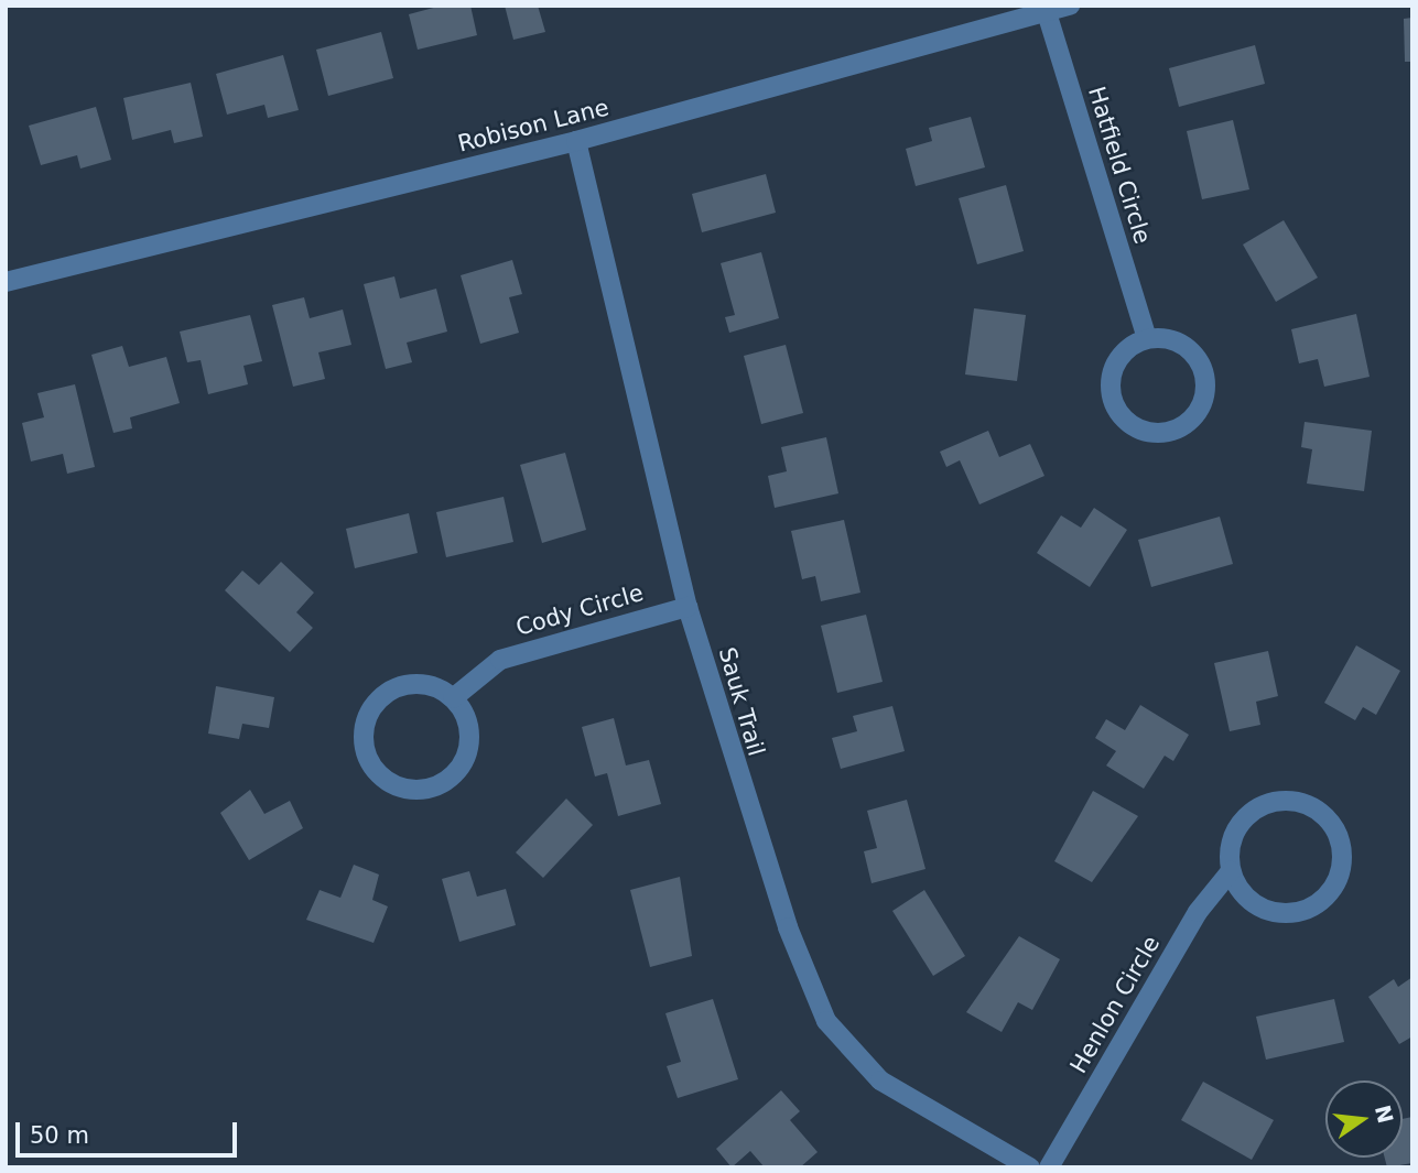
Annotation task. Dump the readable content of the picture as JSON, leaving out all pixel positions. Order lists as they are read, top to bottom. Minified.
{"streets":{"street":["Robison Lane","Hatfield Circle","Cody Circle","Sauk Trail","Henlon Circle"]},"crossings":[["Robison Lane","Hatfield Circle"],["Robison Lane","Sauk Trail"],["Cody Circle","Sauk Trail"]],"scale_bar":"50 m","north":"right"}
